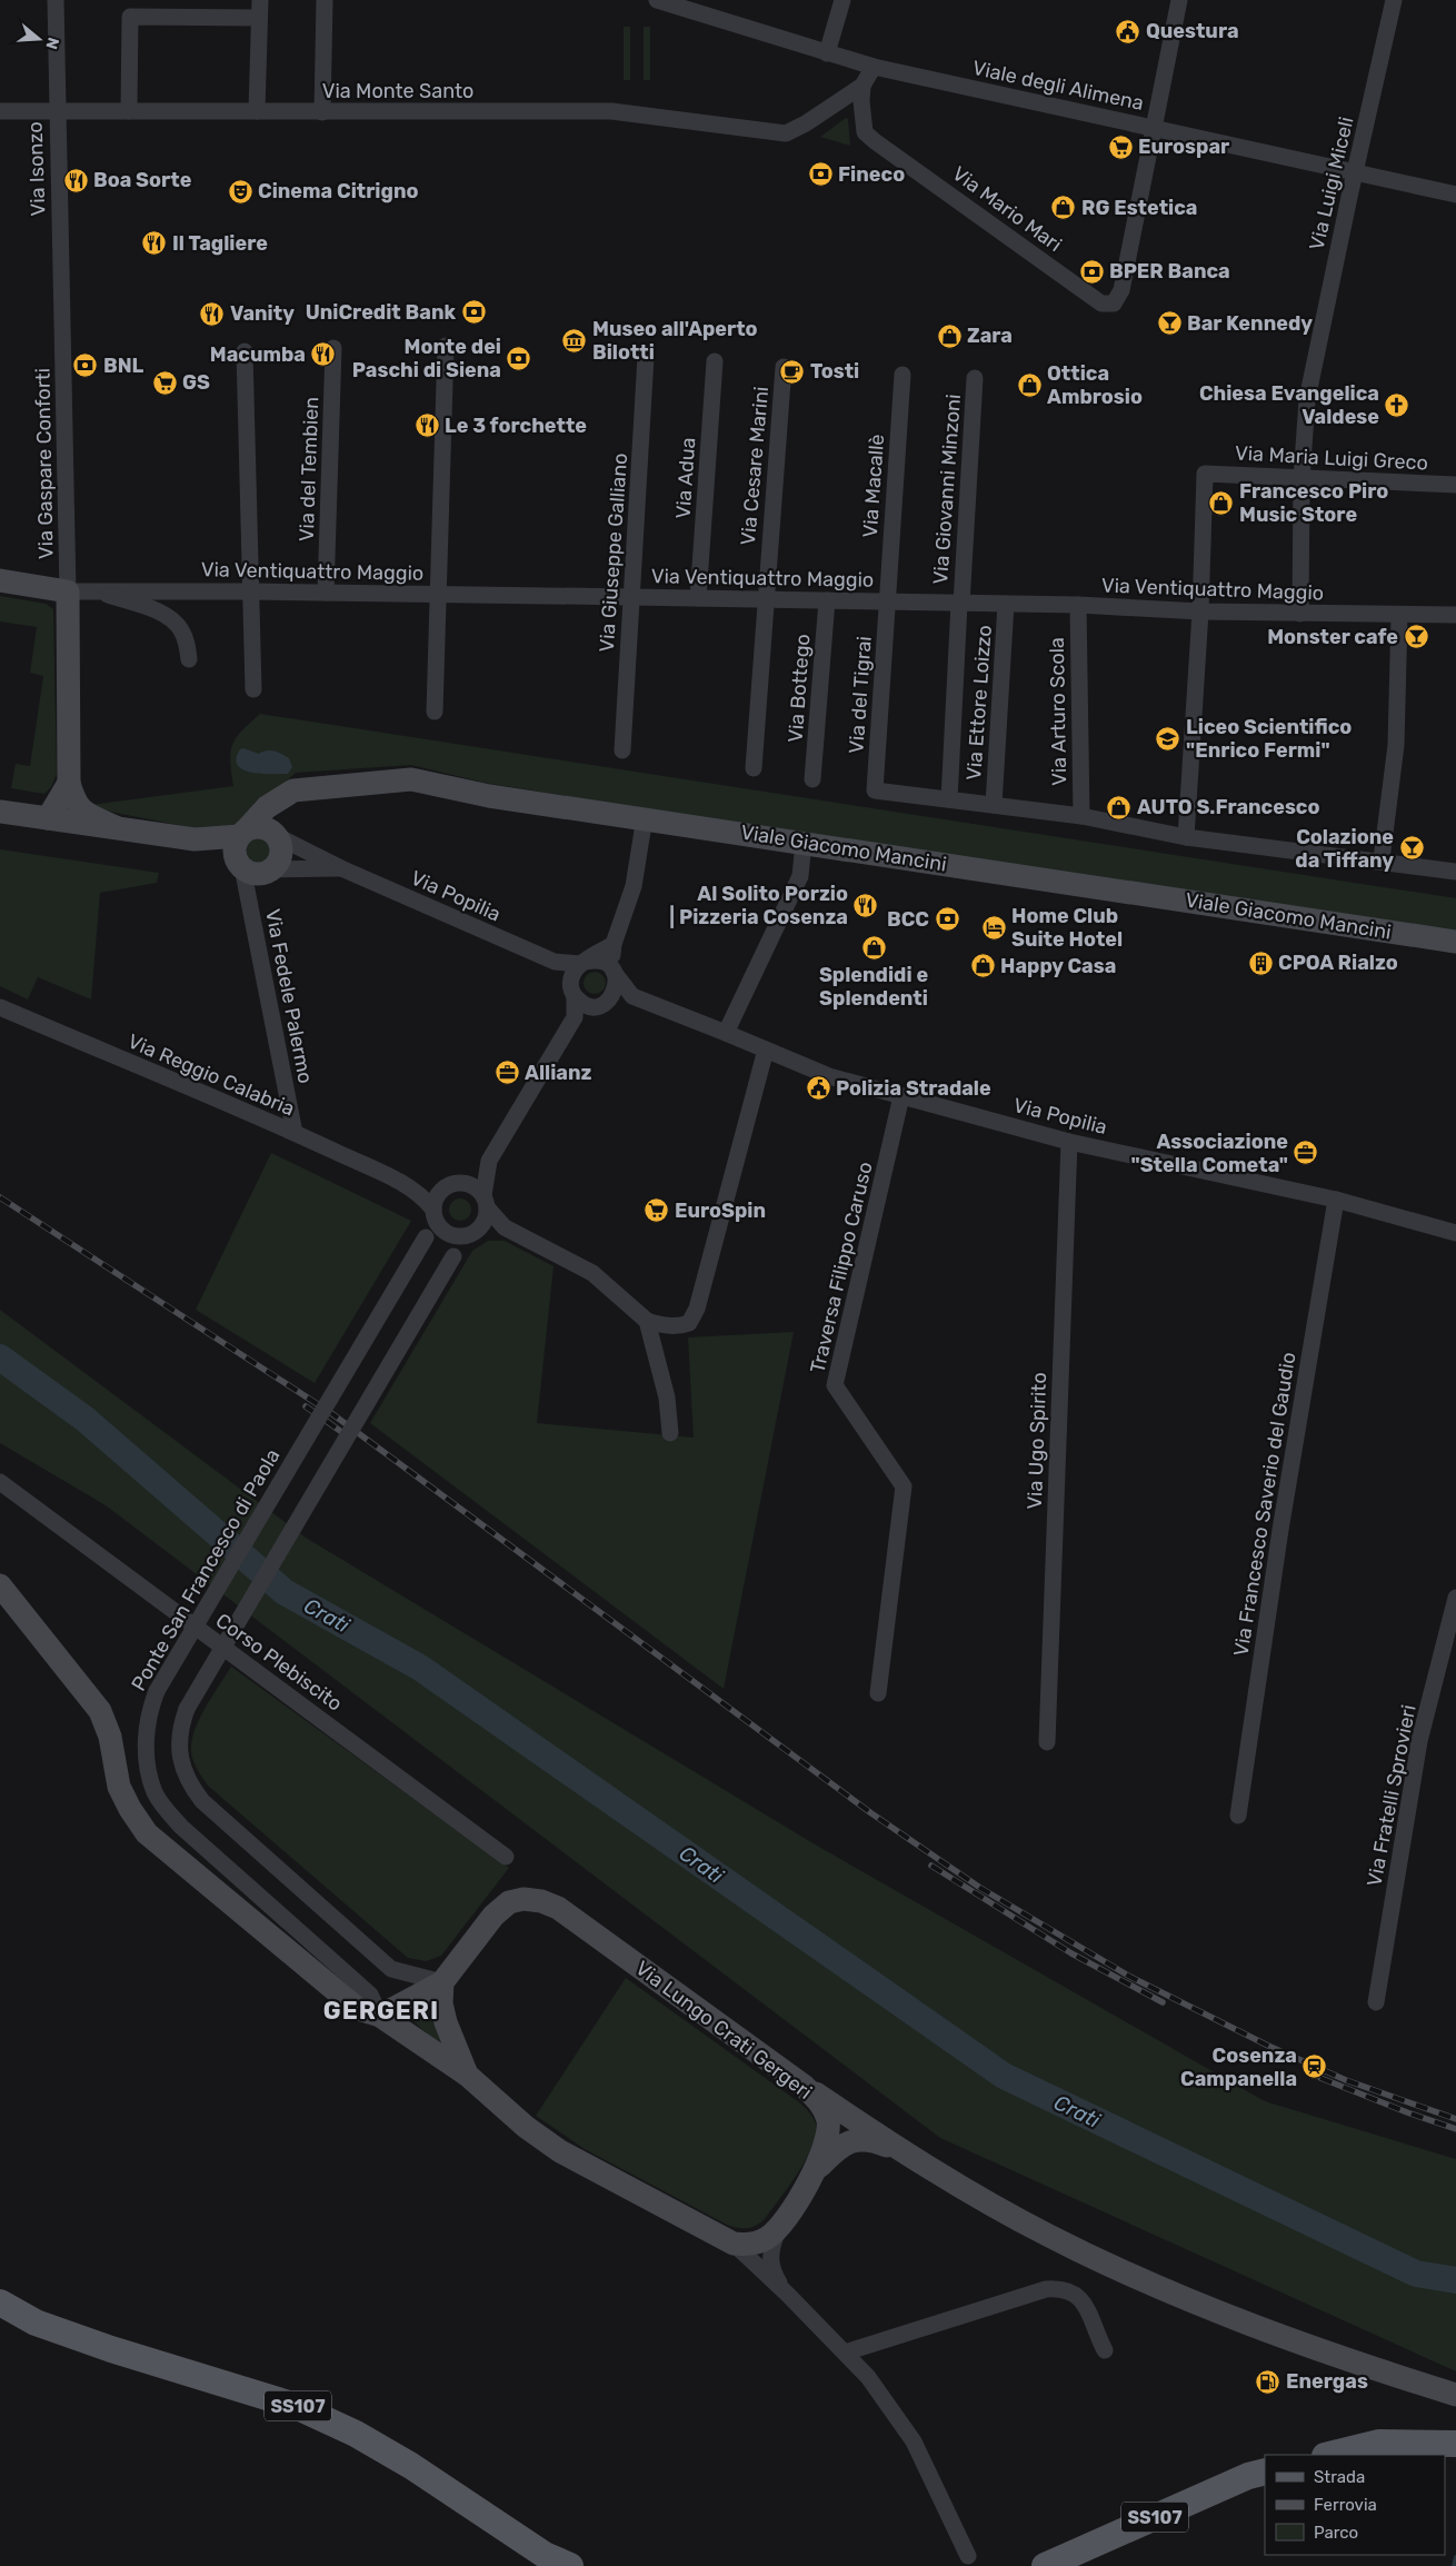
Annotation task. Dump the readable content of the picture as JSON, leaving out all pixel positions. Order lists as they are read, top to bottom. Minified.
{"streets":{"main road":["SS107"],"street":["Viale degli Alimena","Via Monte Santo","Via Isonzo","Via Luigi Miceli","Via Mario Mari","Via Maria Luigi Greco","Via Gaspare Conforti","Via Cesare Marini","Via del Tembien","Via Adua","Via Macallè","Via Giovanni Minzoni","Via Giuseppe Galliano","Via Ventiquattro Maggio","Via Bottego","Via del Tigrai","Via Ettore Loizzo","Via Arturo Scola","Viale Giacomo Mancini","Via Popilia","Via Fedele Palermo","Via Reggio Calabria","Traversa Filippo Caruso","Via Ugo Spirito","Via Francesco Saverio del Gaudio","Ponte San Francesco di Paola","Corso Plebiscito","Via Fratelli Sprovieri","Via Lungo Crati Gergeri"]},"crossings":[["Viale degli Alimena","Via Luigi Miceli"],["Viale degli Alimena","Via Mario Mari"],["Via Monte Santo","Via Isonzo"],["Via Monte Santo","Via Mario Mari"],["Via Isonzo","Via Gaspare Conforti"],["Via Luigi Miceli","Via Maria Luigi Greco"],["Via Luigi Miceli","Via Ventiquattro Maggio"],["Via Maria Luigi Greco","Via Ventiquattro Maggio"],["Via Gaspare Conforti","Via Ventiquattro Maggio"],["Via Cesare Marini","Via Ventiquattro Maggio"],["Via del Tembien","Via Ventiquattro Maggio"],["Via Adua","Via Ventiquattro Maggio"],["Via Macallè","Via Ventiquattro Maggio"],["Via Macallè","Via del Tigrai"],["Via Giovanni Minzoni","Via Ventiquattro Maggio"],["Via Giovanni Minzoni","Via del Tigrai"],["Via Giuseppe Galliano","Via Ventiquattro Maggio"],["Via Ventiquattro Maggio","Via Bottego"],["Via Ventiquattro Maggio","Via del Tigrai"],["Via Ventiquattro Maggio","Via Ettore Loizzo"],["Via Ventiquattro Maggio","Via Arturo Scola"],["Viale Giacomo Mancini","Via Popilia"],["Viale Giacomo Mancini","Via Fedele Palermo"],["Via Popilia","Via Fedele Palermo"],["Via Popilia","Traversa Filippo Caruso"],["Via Popilia","Via Ugo Spirito"],["Via Popilia","Via Francesco Saverio del Gaudio"],["Via Fedele Palermo","Via Reggio Calabria"],["Via Reggio Calabria","Ponte San Francesco di Paola"],["Ponte San Francesco di Paola","Via Lungo Crati Gergeri"]],"districts":["GERGERI"],"water":["Crati"],"places":{"public building":["Questura","Polizia Stradale"],"supermarket":["Eurospar","GS","EuroSpin"],"bank":["Fineco","BPER Banca","UniCredit Bank","Monte dei Paschi di Siena","BNL","BCC"],"restaurant":["Boa Sorte","Il Tagliere","Vanity","Macumba","Le 3 forchette","Al Solito Porzio | Pizzeria Cosenza"],"theatre":["Cinema Citrigno"],"shop":["RG Estetica","Zara","Ottica Ambrosio","Francesco Piro Music Store","AUTO S.Francesco","Splendidi e Splendenti","Happy Casa"],"bar":["Bar Kennedy","Monster cafe","Colazione da Tiffany"],"museum":["Museo all'Aperto Bilotti"],"cafe":["Tosti"],"church":["Chiesa Evangelica Valdese"],"school or university":["Liceo Scientifico \"Enrico Fermi\""],"hotel":["Home Club Suite Hotel"],"building":["CPOA Rialzo"],"office":["Allianz","Associazione \"Stella Cometa\""],"station":["Cosenza Campanella"],"fuel station":["Energas"]},"legend":["Strada","Ferrovia","Parco"],"north":"right"}
